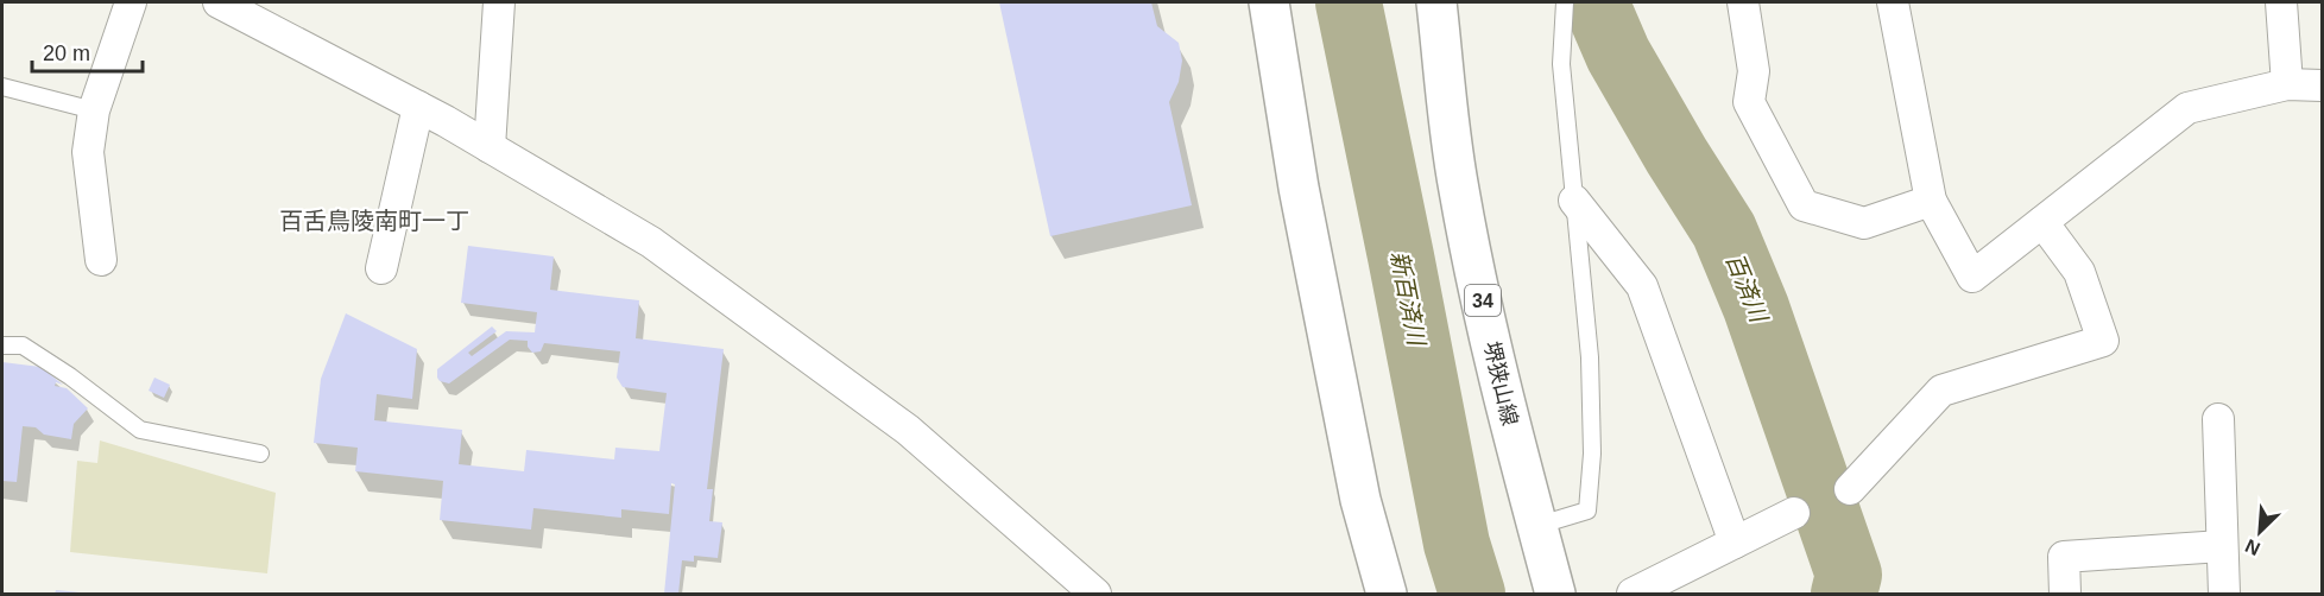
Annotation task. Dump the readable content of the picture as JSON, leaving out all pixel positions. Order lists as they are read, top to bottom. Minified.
{"streets":{"main road":["34","堺狭山線"]},"districts":["百舌鳥陵南町一丁"],"water":["百済川","新百済川"],"scale_bar":"20 m","north":"bottom left"}
